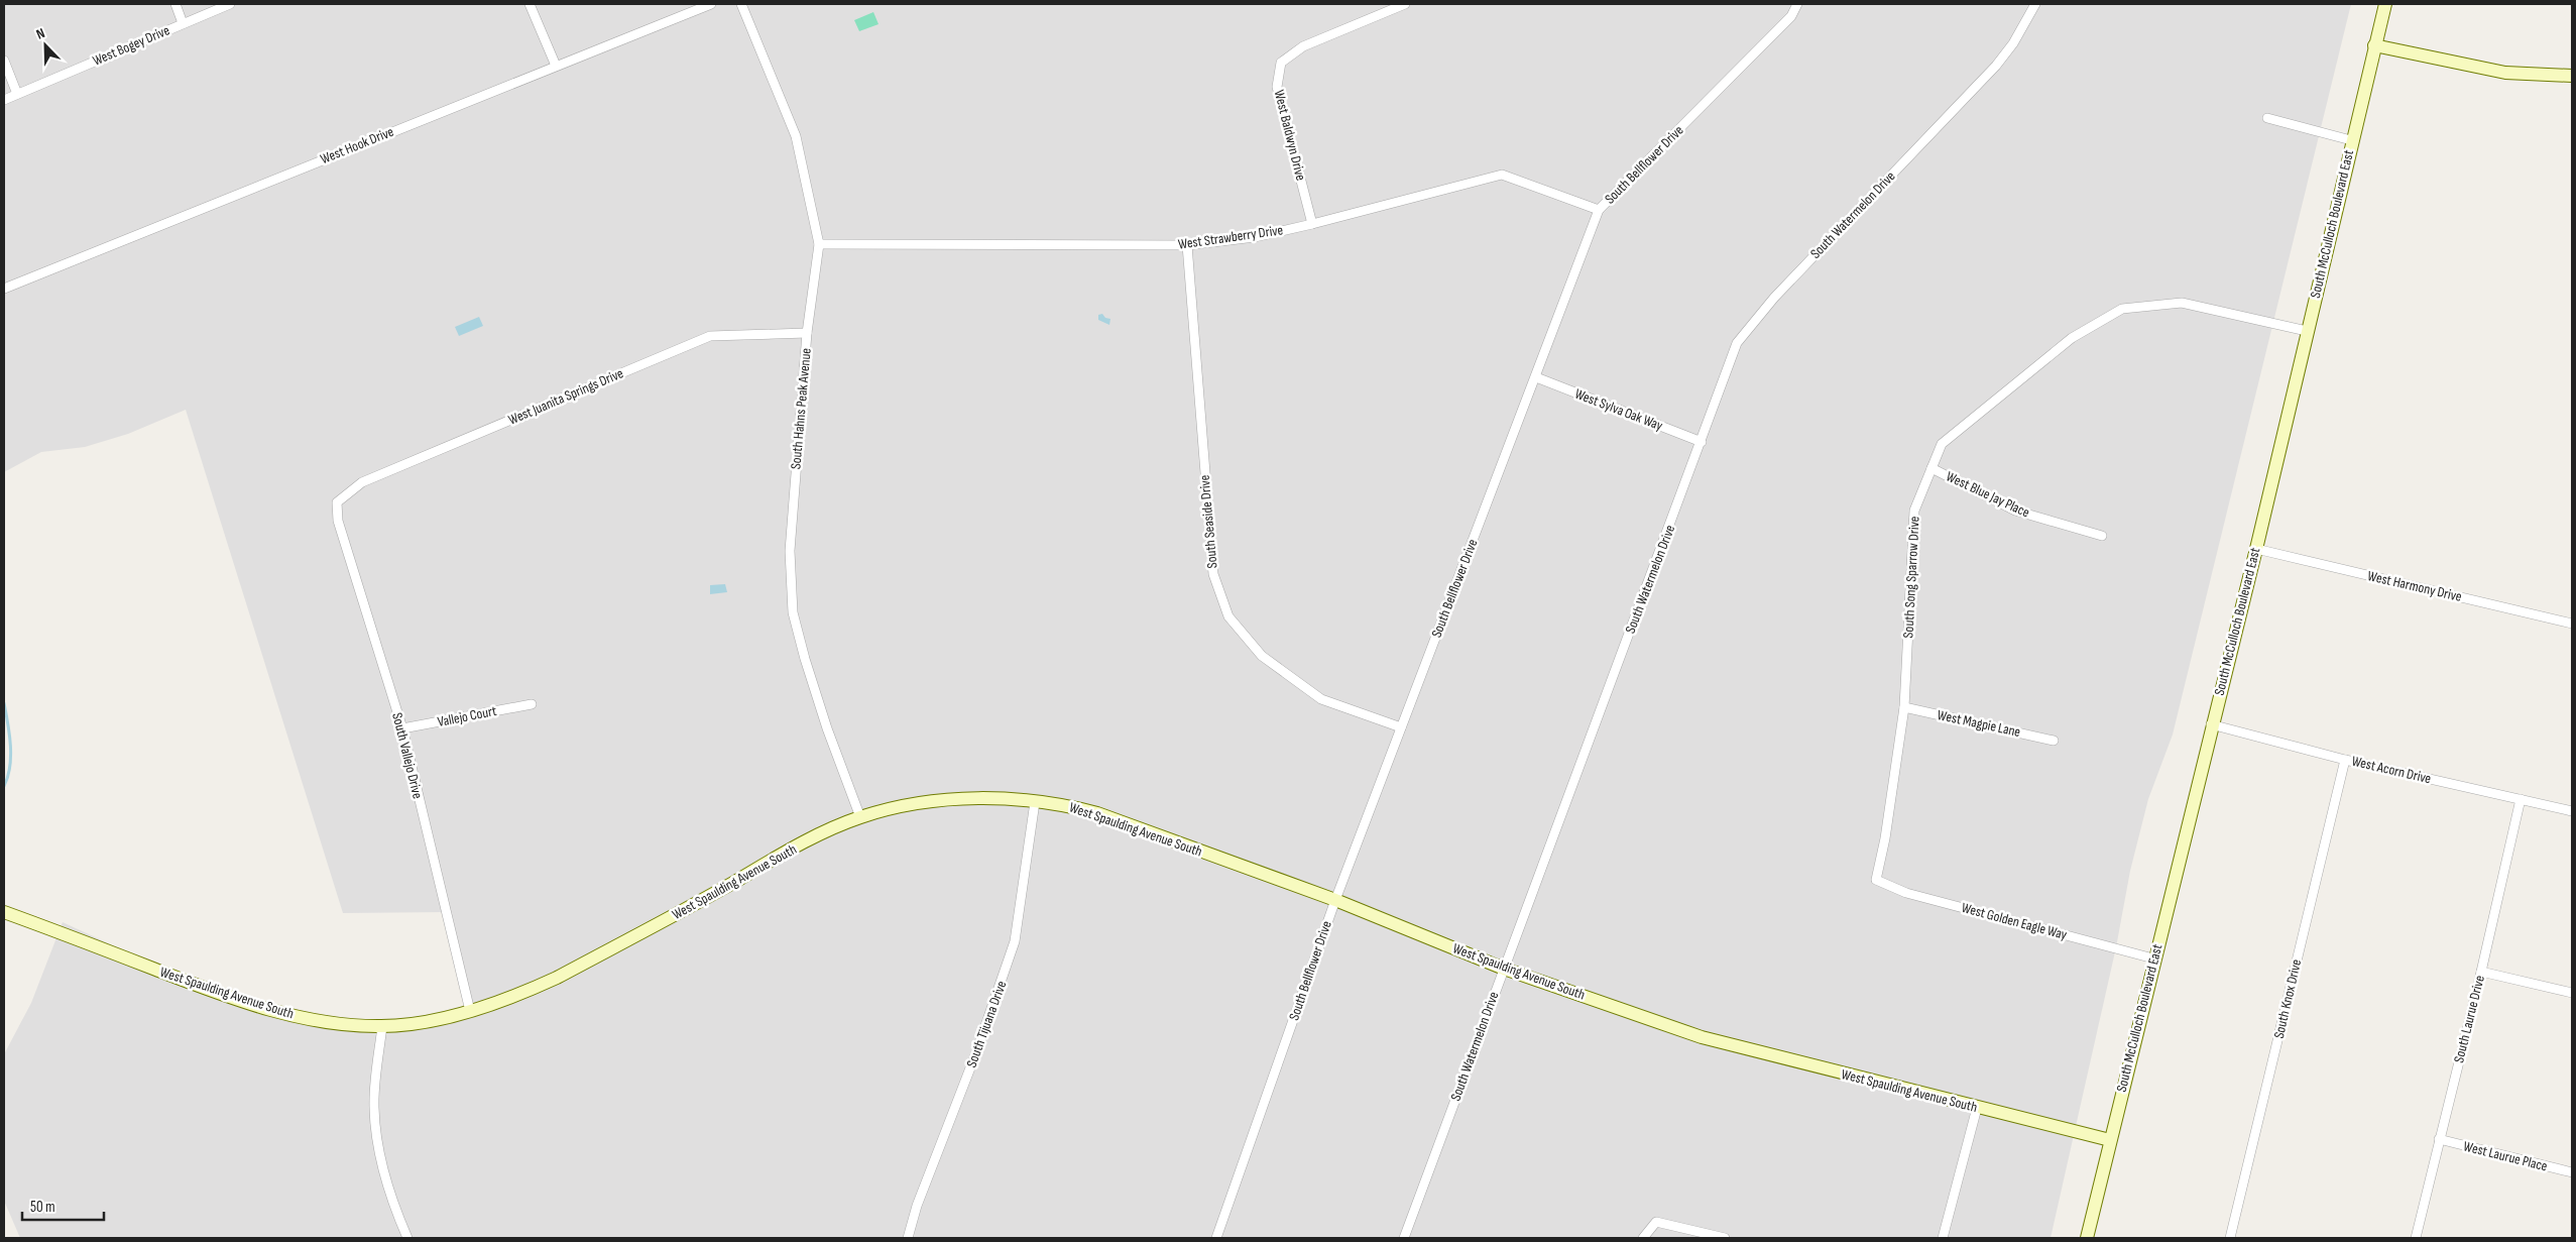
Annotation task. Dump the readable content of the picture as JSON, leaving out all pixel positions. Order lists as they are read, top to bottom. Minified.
{"streets":{"street":["West Bogey Drive","West Baldwyn Drive","West Hook Drive","South Bellflower Drive","South Watermelon Drive","South McCulloch Boulevard East","West Strawberry Drive","West Juanita Springs Drive","South Hahns Peak Avenue","West Sylva Oak Way","West Blue Jay Place","South Seaside Drive","South Song Sparrow Drive","West Harmony Drive","Vallejo Court","West Magpie Lane","South Vallejo Drive","West Acorn Drive","West Spaulding Avenue South","West Golden Eagle Way","South Knox Drive","South Laurue Drive","South Tijuana Drive","West Laurue Place"]},"crossings":[["West Baldwyn Drive","West Strawberry Drive"],["South Bellflower Drive","West Strawberry Drive"],["South Bellflower Drive","West Sylva Oak Way"],["South Bellflower Drive","South Seaside Drive"],["South Bellflower Drive","West Spaulding Avenue South"],["South Watermelon Drive","West Sylva Oak Way"],["South Watermelon Drive","West Spaulding Avenue South"],["South McCulloch Boulevard East","South Song Sparrow Drive"],["South McCulloch Boulevard East","West Harmony Drive"],["South McCulloch Boulevard East","West Acorn Drive"],["South McCulloch Boulevard East","West Spaulding Avenue South"],["South McCulloch Boulevard East","West Golden Eagle Way"],["West Strawberry Drive","South Hahns Peak Avenue"],["West Strawberry Drive","South Seaside Drive"],["West Juanita Springs Drive","South Hahns Peak Avenue"],["West Juanita Springs Drive","South Vallejo Drive"],["South Hahns Peak Avenue","West Spaulding Avenue South"],["West Blue Jay Place","South Song Sparrow Drive"],["South Song Sparrow Drive","West Magpie Lane"],["South Song Sparrow Drive","West Golden Eagle Way"],["Vallejo Court","South Vallejo Drive"],["South Vallejo Drive","West Spaulding Avenue South"],["West Acorn Drive","South Knox Drive"],["West Acorn Drive","South Laurue Drive"],["West Spaulding Avenue South","South Tijuana Drive"],["South Laurue Drive","West Laurue Place"]],"scale_bar":"50 m","north":"top left"}
